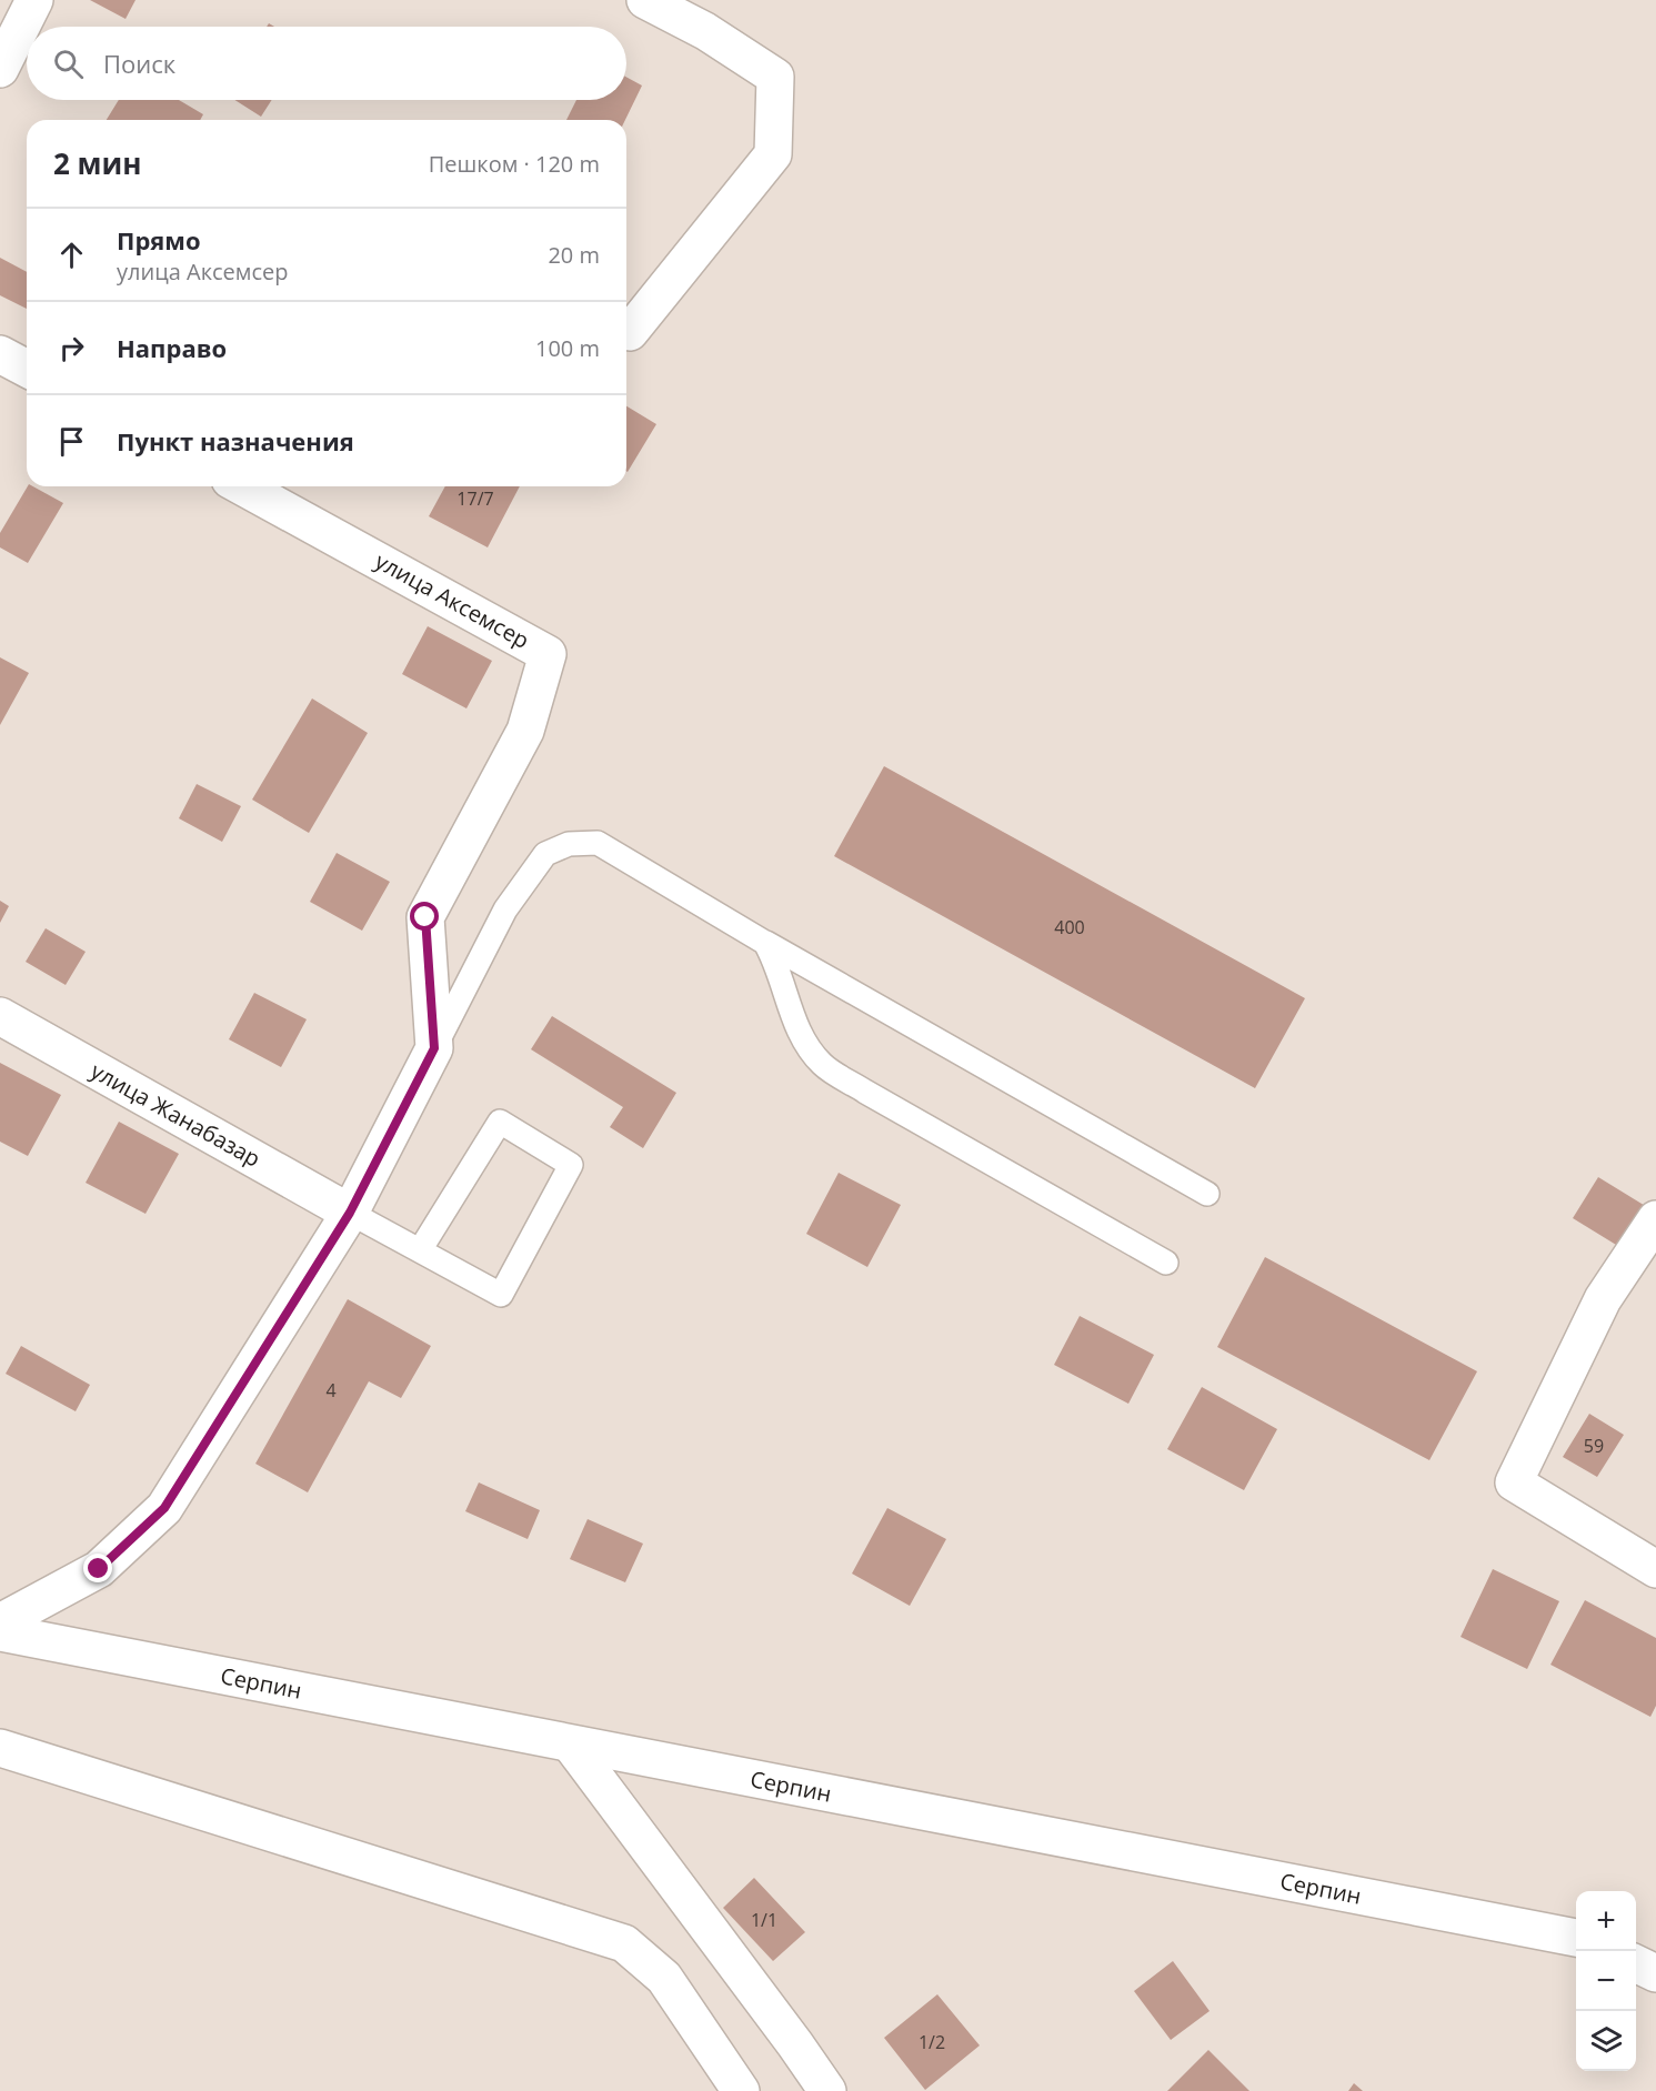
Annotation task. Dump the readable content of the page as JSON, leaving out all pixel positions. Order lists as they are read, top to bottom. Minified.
{"streets":{"street":["улица Аксемсер","улица Жанабазар","Серпин"]},"house_numbers":["17/7","400","4","59","1/1","1/2"],"page":{"search":"Поиск","heading":["2 мин","Пешком · 120 m"],"list":[["Прямо","улица Аксемсер","20 m"],["Направо","100 m"],"Пункт назначения"],"map_buttons":["+","−"]}}
